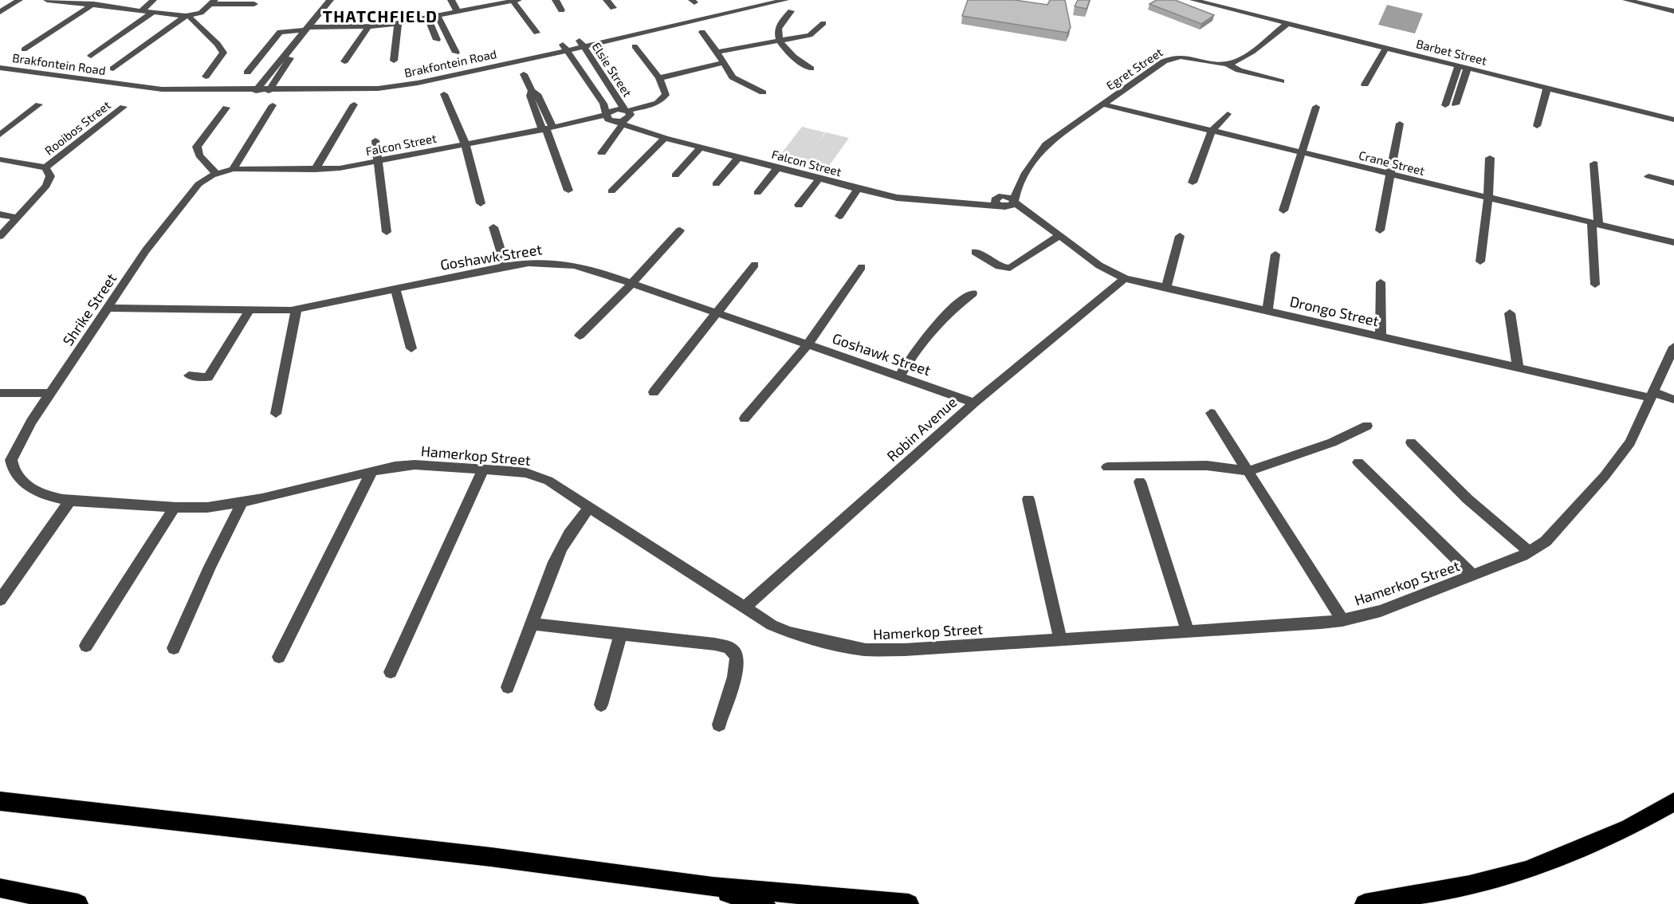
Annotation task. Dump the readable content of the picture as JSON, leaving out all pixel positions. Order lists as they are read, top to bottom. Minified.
{"streets":{"street":["Barbet Street","Brakfontein Road","Egret Street","Elsie Street","Rooibos Street","Falcon Street","Crane Street","Goshawk Street","Shrike Street","Drongo Street","Robin Avenue","Hamerkop Street"]},"crossings":[["Brakfontein Road","Elsie Street"],["Egret Street","Falcon Street"],["Egret Street","Crane Street"],["Egret Street","Drongo Street"],["Elsie Street","Falcon Street"],["Falcon Street","Shrike Street"],["Falcon Street","Drongo Street"],["Goshawk Street","Shrike Street"],["Goshawk Street","Robin Avenue"],["Shrike Street","Hamerkop Street"],["Drongo Street","Robin Avenue"],["Drongo Street","Hamerkop Street"],["Robin Avenue","Hamerkop Street"]],"districts":["THATCHFIELD"]}
